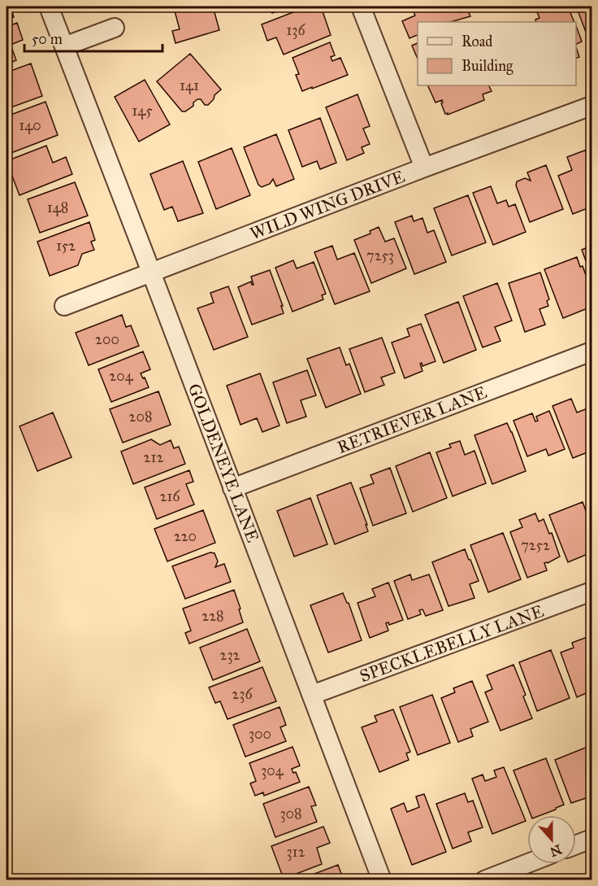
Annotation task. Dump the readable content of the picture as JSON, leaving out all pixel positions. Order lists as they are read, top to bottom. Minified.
{"streets":{"street":["WILD WING DRIVE","RETRIEVER LANE","GOLDENEYE LANE","SPECKLEBELLY LANE"]},"crossings":[["WILD WING DRIVE","GOLDENEYE LANE"],["RETRIEVER LANE","GOLDENEYE LANE"],["GOLDENEYE LANE","SPECKLEBELLY LANE"]],"house_numbers":["136","141","145","140","148","152","7253","200","204","208","212","216","220","7252","228","232","236","300","304","308","312"],"legend":["Road","Building"],"scale_bar":"50 m","north":"bottom"}
